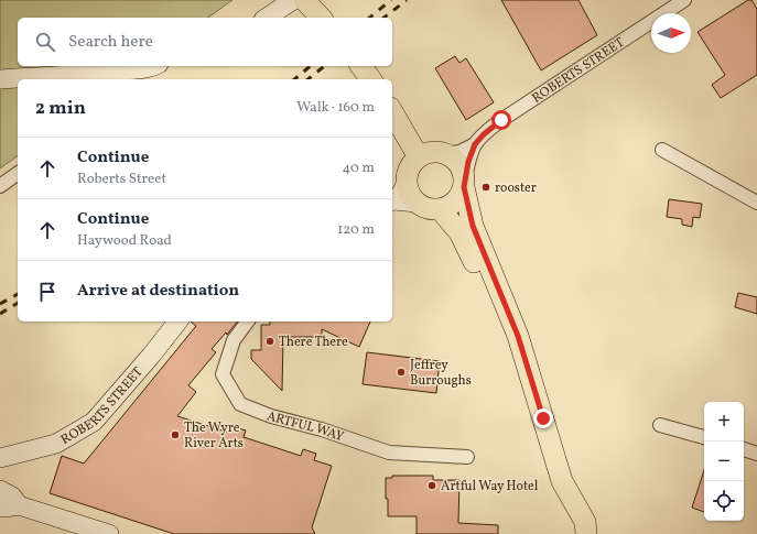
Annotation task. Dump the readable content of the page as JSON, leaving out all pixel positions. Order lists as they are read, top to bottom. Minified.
{"streets":{"main road":["ROBERTS STREET"],"street":["ARTFUL WAY"]},"places":["rooster","There There","Jeffrey Burroughs","The Wyre River Arts","Artful Way Hotel"],"north":"right","page":{"search":"Search here","heading":["2 min","Walk · 160 m"],"list":[["Continue","Roberts Street","40 m"],["Continue","Haywood Road","120 m"],"Arrive at destination"],"map_buttons":["+","−"]}}
